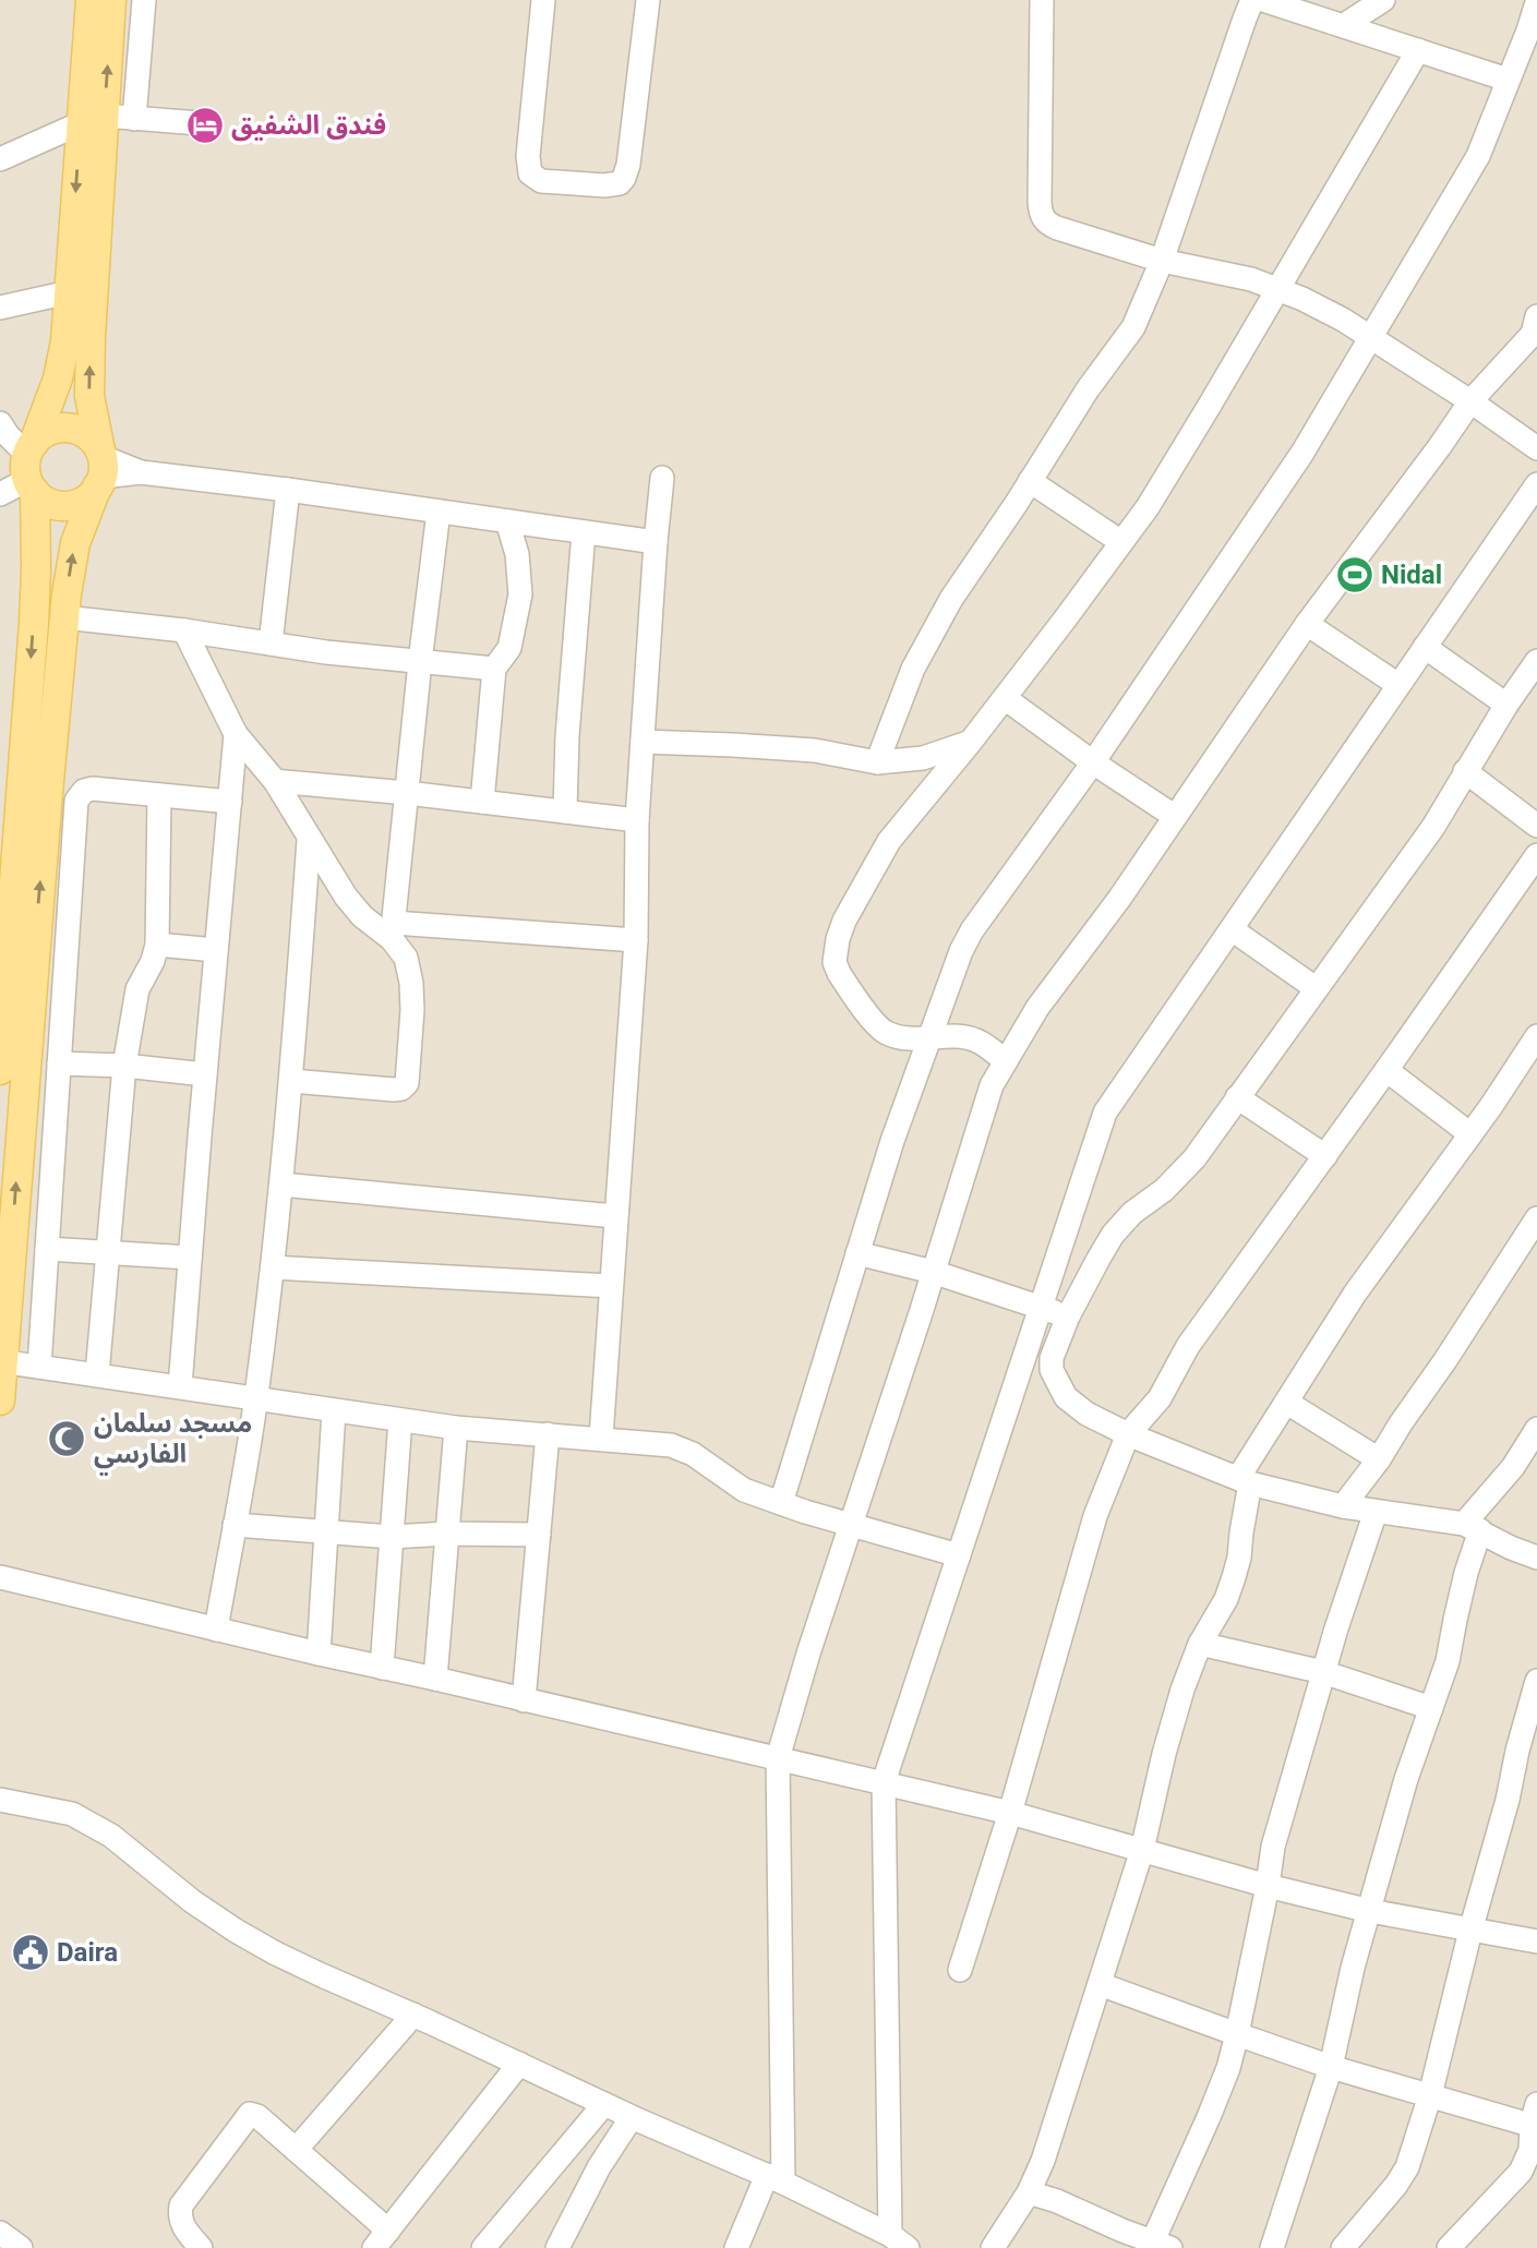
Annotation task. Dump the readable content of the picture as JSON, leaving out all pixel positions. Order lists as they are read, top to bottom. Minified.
{"places":{"hotel":["فندق الشفيق"],"sports":["Nidal"],"mosque":["مسجد سلمان الفارسي"],"public building":["Daira"]}}
